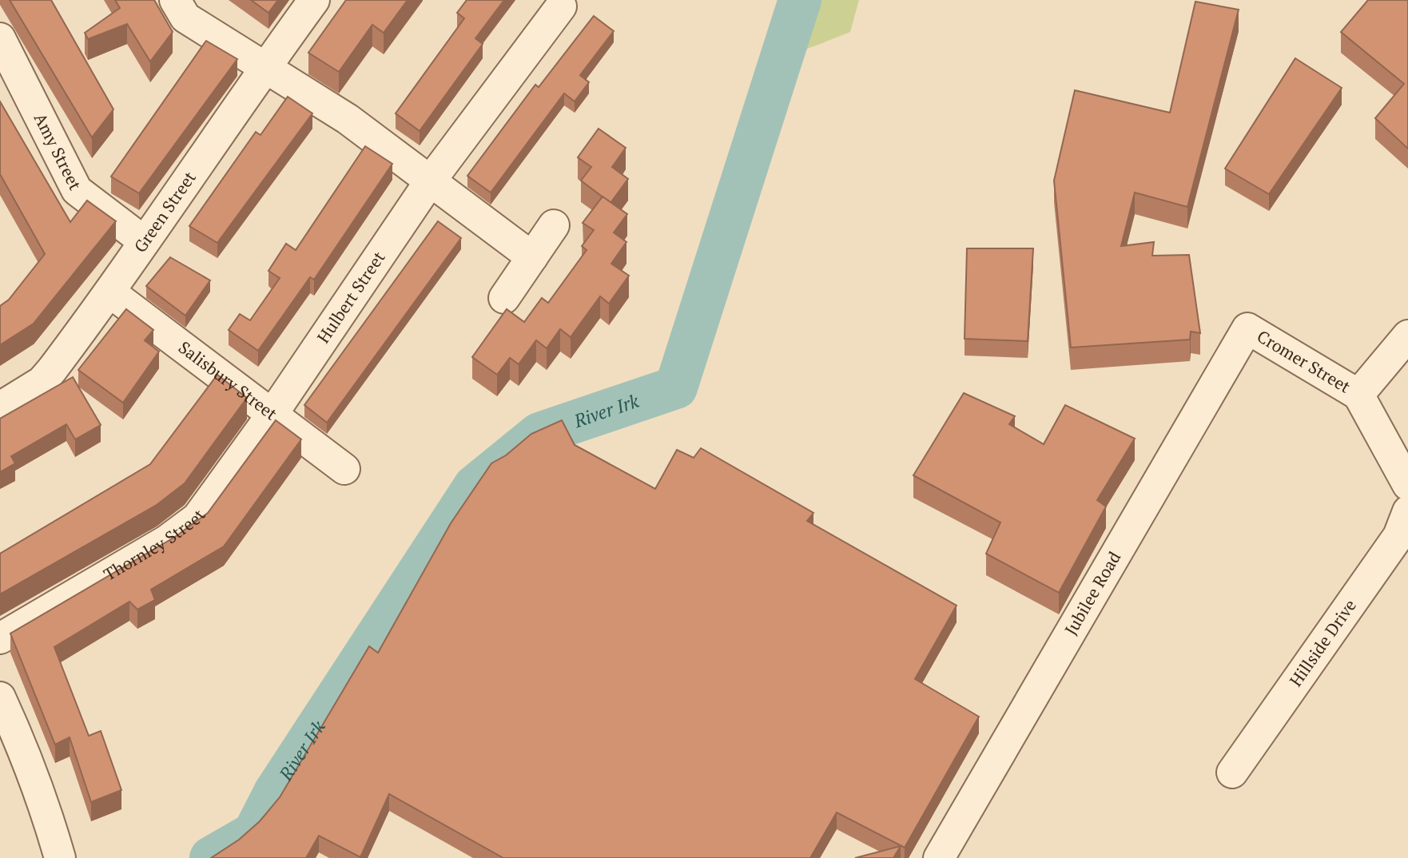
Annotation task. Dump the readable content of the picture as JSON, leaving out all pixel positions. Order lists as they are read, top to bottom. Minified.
{"streets":{"street":["Amy Street","Green Street","Hulbert Street","Cromer Street","Salisbury Street","Thornley Street","Jubilee Road","Hillside Drive"]},"crossings":[["Amy Street","Green Street"],["Green Street","Salisbury Street"],["Hulbert Street","Salisbury Street"],["Hulbert Street","Thornley Street"],["Cromer Street","Jubilee Road"],["Salisbury Street","Thornley Street"]],"water":["River Irk"]}
